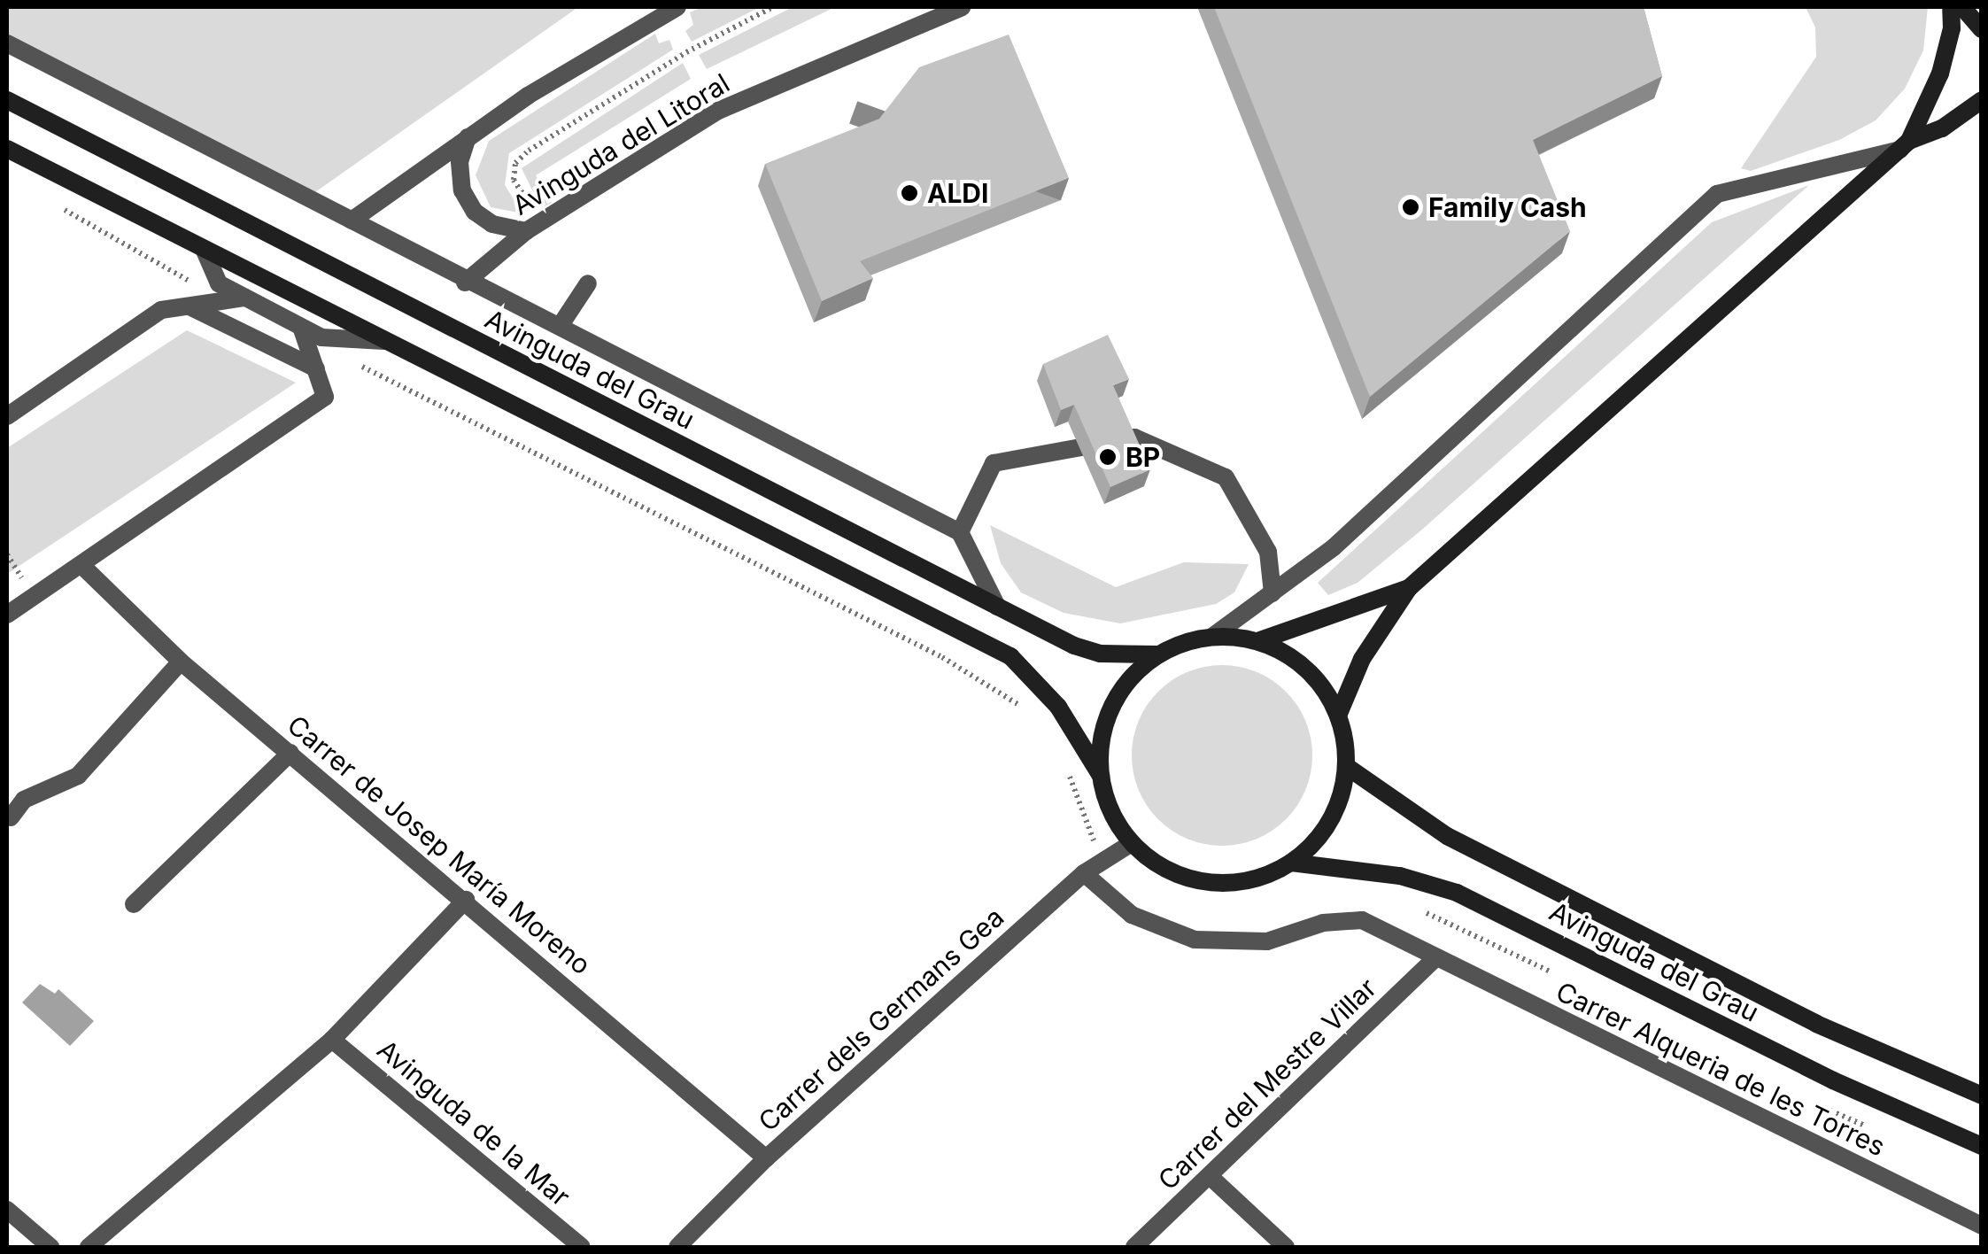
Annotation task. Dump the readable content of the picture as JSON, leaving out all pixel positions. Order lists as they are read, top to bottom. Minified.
{"streets":{"main road":["Avinguda del Grau"],"street":["Avinguda del Litoral","Carrer de Josep María Moreno","Carrer dels Germans Gea","Carrer Alqueria de les Torres","Carrer del Mestre Villar","Avinguda de la Mar"]},"crossings":[["Avinguda del Grau","Carrer dels Germans Gea"],["Carrer de Josep María Moreno","Carrer dels Germans Gea"],["Carrer Alqueria de les Torres","Carrer del Mestre Villar"]],"places":["ALDI","Family Cash","BP"]}
